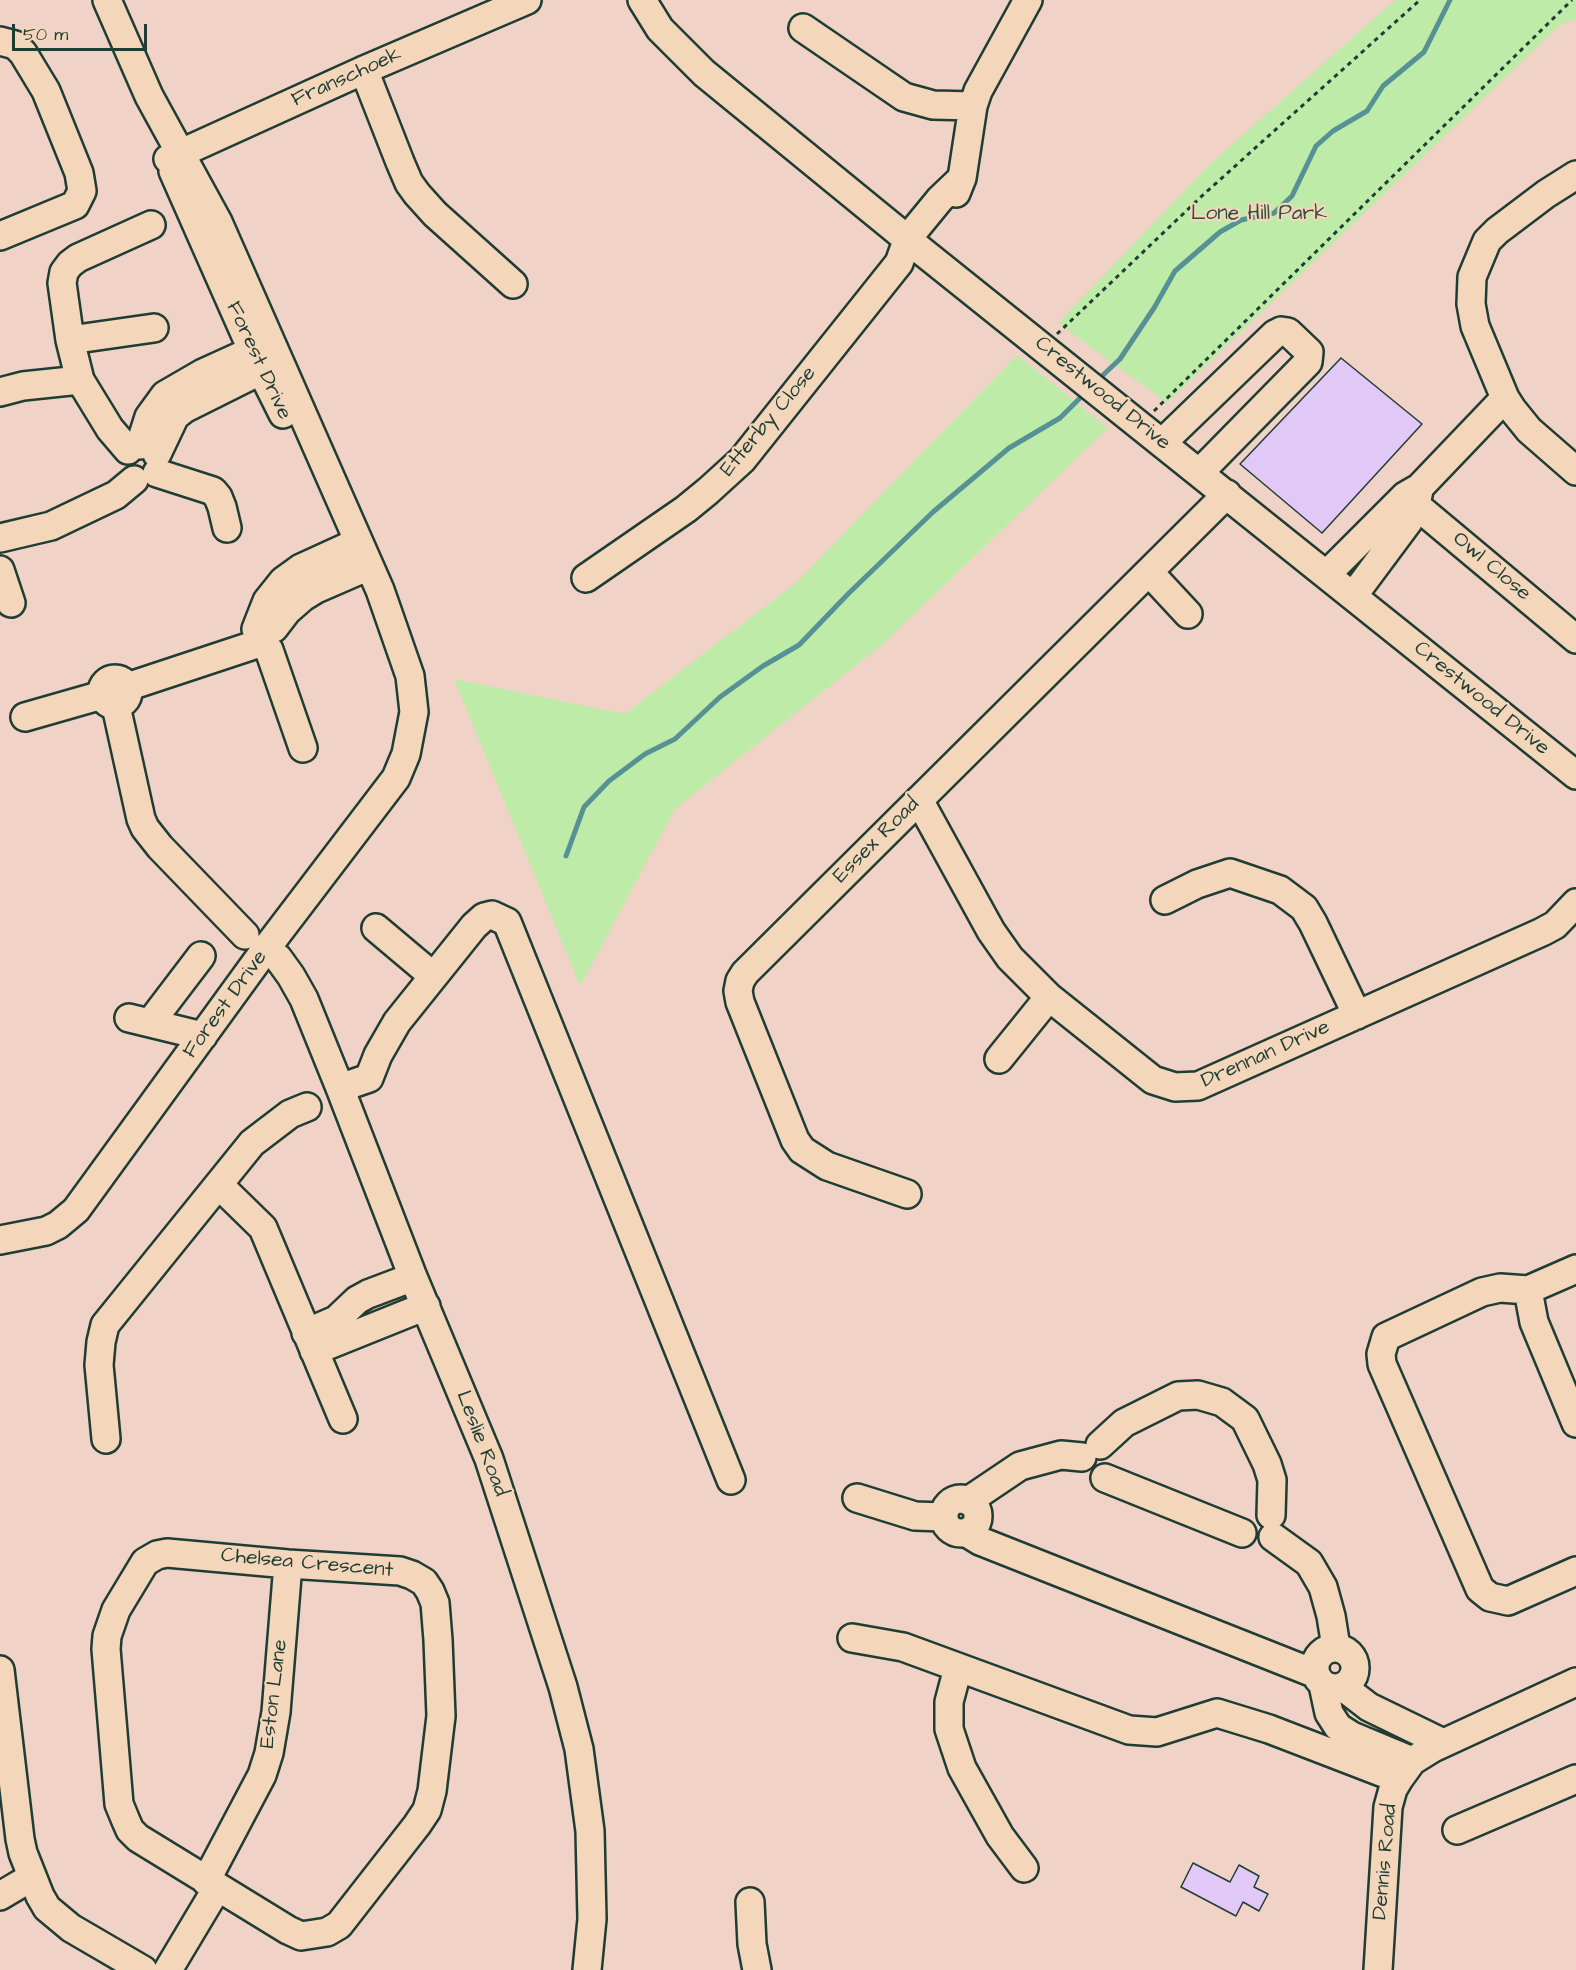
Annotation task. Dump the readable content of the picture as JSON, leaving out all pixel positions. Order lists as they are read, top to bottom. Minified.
{"streets":{"street":["Franschoek","Forest Drive","Crestwood Drive","Etterby Close","Owl Close","Essex Road","Drennan Drive","Leslie Road","Chelsea Crescent","Eston Lane","Dennis Road"]},"crossings":[["Franschoek","Forest Drive"],["Forest Drive","Leslie Road"],["Crestwood Drive","Etterby Close"],["Crestwood Drive","Essex Road"],["Essex Road","Drennan Drive"],["Chelsea Crescent","Eston Lane"]],"parks":["Lone Hill Park"],"scale_bar":"50 m"}
